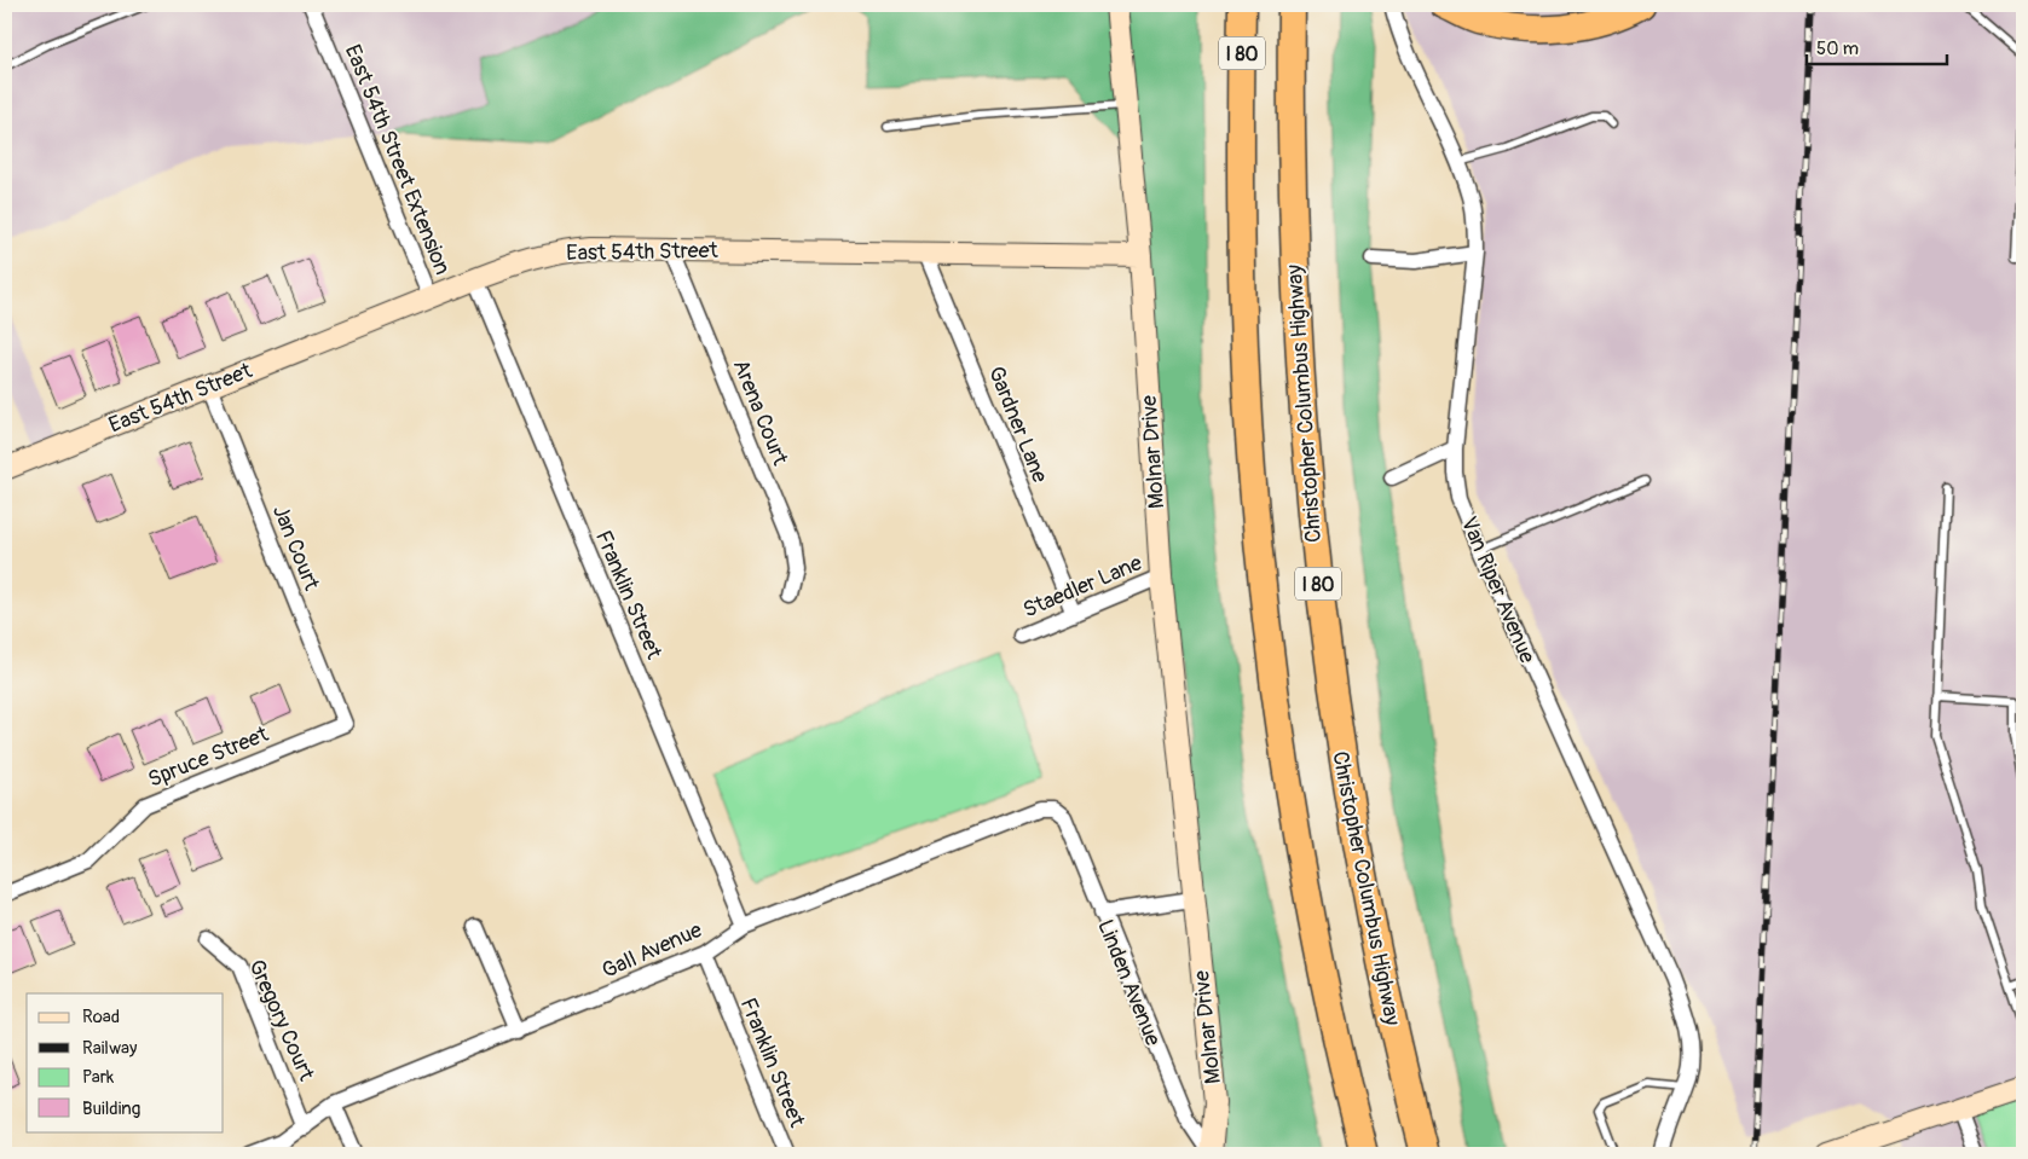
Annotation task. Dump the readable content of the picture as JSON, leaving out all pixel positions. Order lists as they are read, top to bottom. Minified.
{"streets":{"highway":["I 80","Christopher Columbus Highway"],"street":["East 54th Street Extension","East 54th Street","Arena Court","Gardner Lane","Molnar Drive","Jan Court","Staedler Lane","Van Riper Avenue","Franklin Street","Spruce Street","Gall Avenue","Linden Avenue","Gregory Court"]},"crossings":[["East 54th Street Extension","East 54th Street"],["East 54th Street","Arena Court"],["East 54th Street","Gardner Lane"],["East 54th Street","Molnar Drive"],["East 54th Street","Jan Court"],["East 54th Street","Franklin Street"],["Gardner Lane","Staedler Lane"],["Molnar Drive","Staedler Lane"],["Molnar Drive","Linden Avenue"],["Jan Court","Spruce Street"],["Franklin Street","Gall Avenue"],["Gall Avenue","Linden Avenue"],["Gall Avenue","Gregory Court"]],"legend":["Road","Railway","Park","Building"],"scale_bar":"50 m"}
